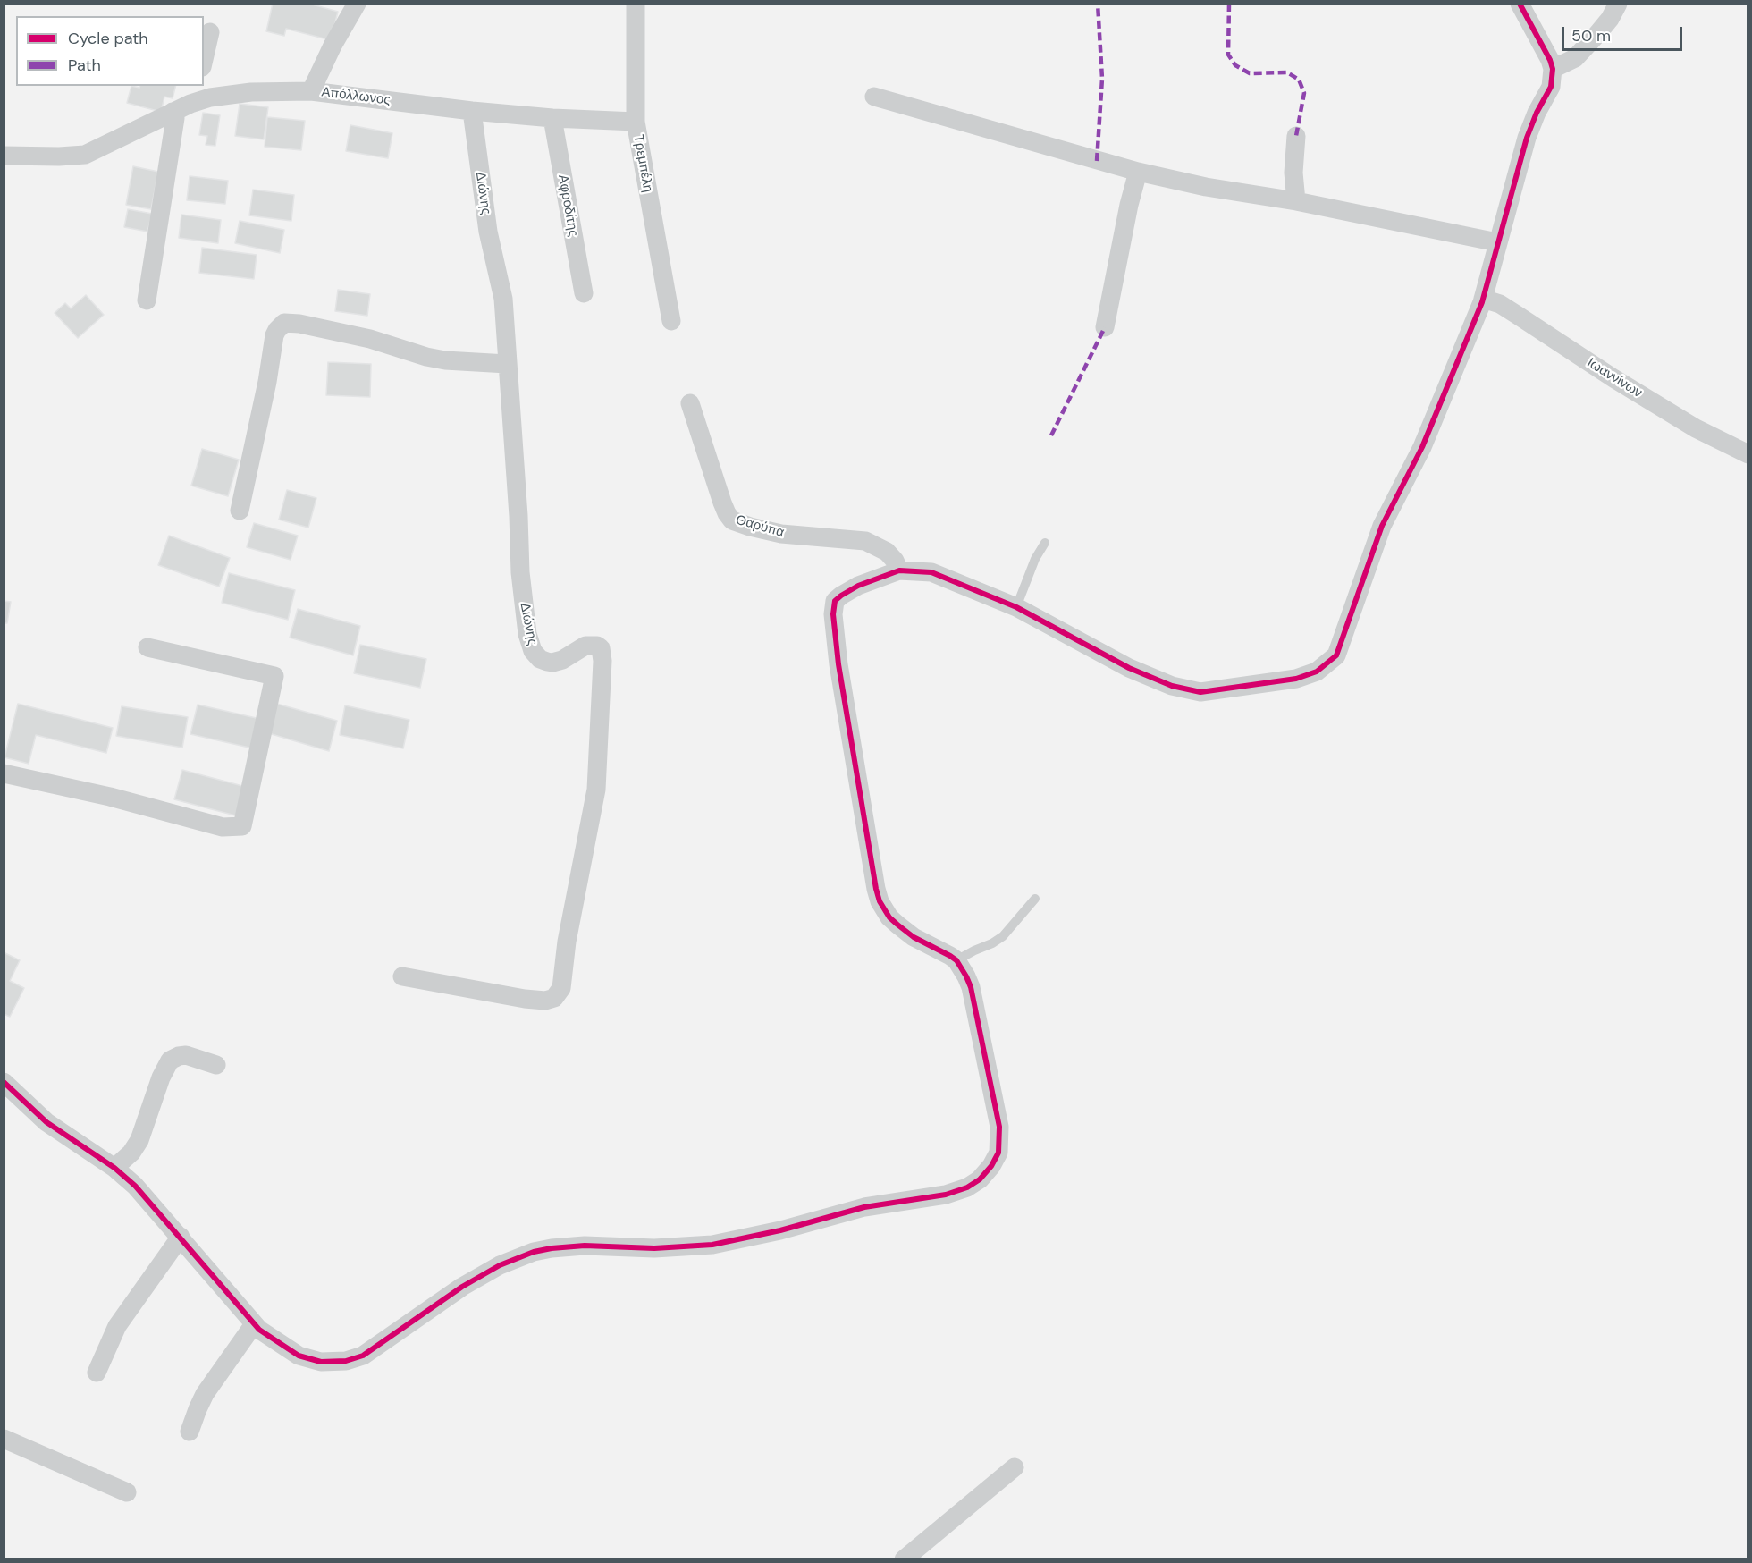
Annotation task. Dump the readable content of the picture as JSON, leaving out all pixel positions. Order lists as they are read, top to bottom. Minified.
{"streets":{"street":["Απόλλωνος","Τρεμπέλη","Διώνης","Αφροδίτης","Ιωαννίνων","Θαρύπα"]},"crossings":[["Απόλλωνος","Τρεμπέλη"],["Απόλλωνος","Διώνης"],["Απόλλωνος","Αφροδίτης"]],"legend":["Cycle path","Path"],"scale_bar":"50 m"}
